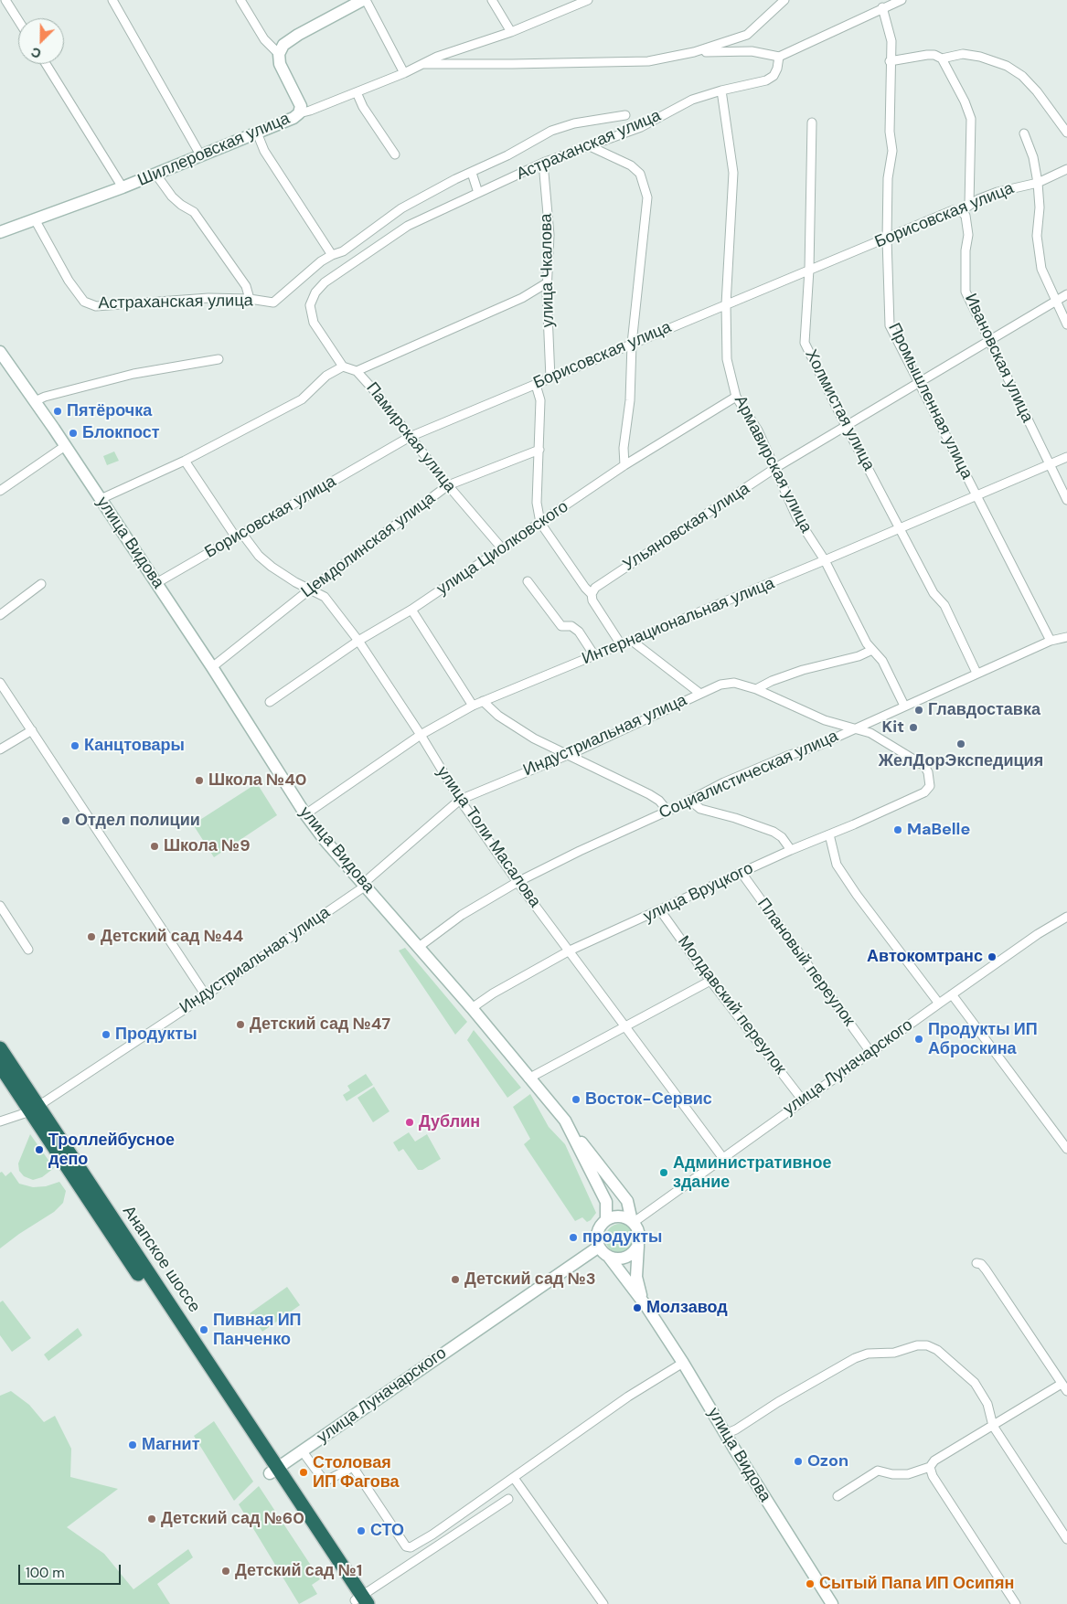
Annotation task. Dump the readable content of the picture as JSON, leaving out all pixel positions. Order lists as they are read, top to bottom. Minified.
{"streets":{"highway":["Анапское шоссе"],"street":["Астраханская улица","Шиллеровская улица","Борисовская улица","улица Чкалова","Ивановская улица","Промышленная улица","Холмистая улица","Памирская улица","Армавирская улица","Ульяновская улица","улица Видова","Цемдолинская улица","улица Циолковского","Интернациональная улица","Индустриальная улица","Социалистическая улица","улица Толи Масалова","улица Вруцкого","Плановый переулок","Молдавский переулок","улица Луначарского"]},"crossings":[["Астраханская улица","Шиллеровская улица"],["Астраханская улица","улица Чкалова"],["Астраханская улица","Памирская улица"],["Астраханская улица","Армавирская улица"],["Борисовская улица","улица Чкалова"],["Борисовская улица","Ивановская улица"],["Борисовская улица","Промышленная улица"],["Борисовская улица","Холмистая улица"],["Борисовская улица","Памирская улица"],["Борисовская улица","Армавирская улица"],["Борисовская улица","улица Видова"],["Борисовская улица","улица Толи Масалова"],["Ивановская улица","Ульяновская улица"],["Ивановская улица","Интернациональная улица"],["Промышленная улица","Ульяновская улица"],["Промышленная улица","Интернациональная улица"],["Промышленная улица","Социалистическая улица"],["Холмистая улица","Ульяновская улица"],["Холмистая улица","Интернациональная улица"],["Холмистая улица","Социалистическая улица"],["Памирская улица","Цемдолинская улица"],["Памирская улица","улица Циолковского"],["Армавирская улица","Ульяновская улица"],["Армавирская улица","улица Циолковского"],["Армавирская улица","Интернациональная улица"],["Армавирская улица","Социалистическая улица"],["улица Видова","Цемдолинская улица"],["улица Видова","Интернациональная улица"],["улица Видова","Индустриальная улица"],["улица Видова","Социалистическая улица"],["улица Видова","улица Вруцкого"],["улица Видова","улица Луначарского"],["Цемдолинская улица","улица Толи Масалова"],["улица Циолковского","улица Толи Масалова"],["Интернациональная улица","улица Толи Масалова"],["Индустриальная улица","улица Толи Масалова"],["Индустриальная улица","Анапское шоссе"],["Социалистическая улица","улица Толи Масалова"],["Социалистическая улица","улица Вруцкого"],["улица Толи Масалова","улица Вруцкого"],["улица Толи Масалова","улица Луначарского"],["улица Вруцкого","Плановый переулок"],["улица Вруцкого","Молдавский переулок"],["Плановый переулок","улица Луначарского"],["Молдавский переулок","улица Луначарского"],["улица Луначарского","Анапское шоссе"]],"places":["Пятёрочка","Блокпост","Главдоставка","Kit","ЖелДорЭкспедиция","Канцтовары","Школа №40","Отдел полиции","MaBelle","Школа №9","Детский сад №44","Автокомтранс","Детский сад №47","Продукты","Продукты ИП Аброскина","Восток-Сервис","Дублин","Троллейбусное депо","Административное здание","продукты","Детский сад №3","Молзавод","Пивная ИП Панченко","Магнит","Ozon","Столовая ИП Фагова","Детский сад №60","СТО","Детский сад №1","Сытый Папа ИП Осипян"],"scale_bar":"100 m","north":"bottom left"}
